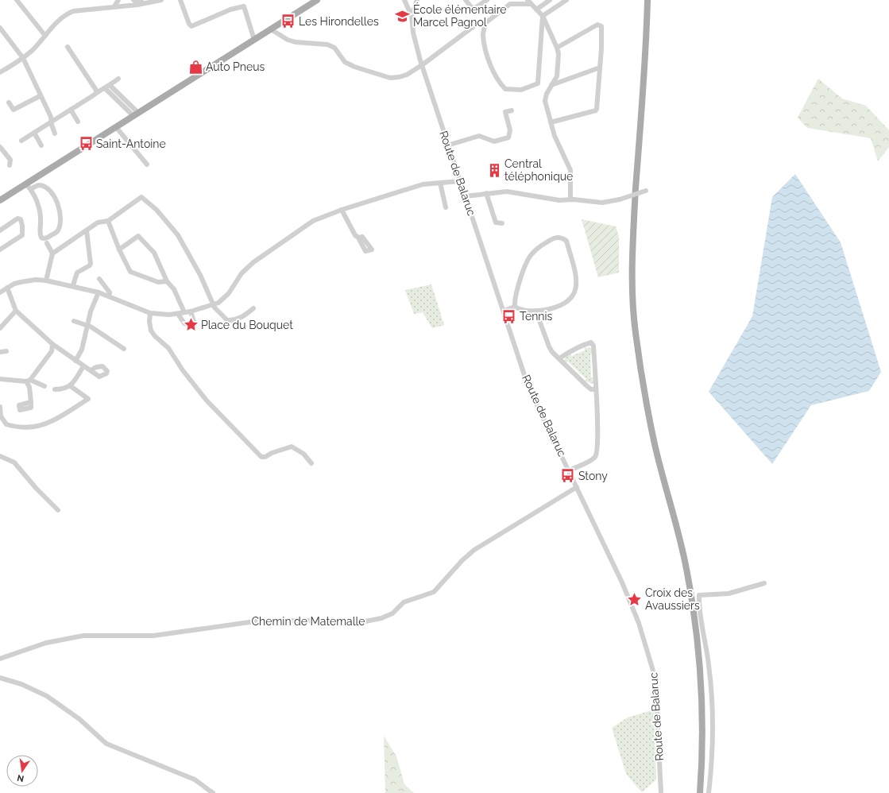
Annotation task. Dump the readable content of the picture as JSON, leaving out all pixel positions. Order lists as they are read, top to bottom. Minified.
{"streets":{"street":["Route de Balaruc","Chemin de Matemalle"]},"crossings":[["Route de Balaruc","Chemin de Matemalle"]],"places":{"school or university":["École élémentaire Marcel Pagnol"],"bus stop":["Les Hirondelles","Saint-Antoine","Tennis","Stony"],"shop":["Auto Pneus"],"building":["Central téléphonique"],"place":["Place du Bouquet","Croix des Avaussiers"]},"north":"bottom"}
